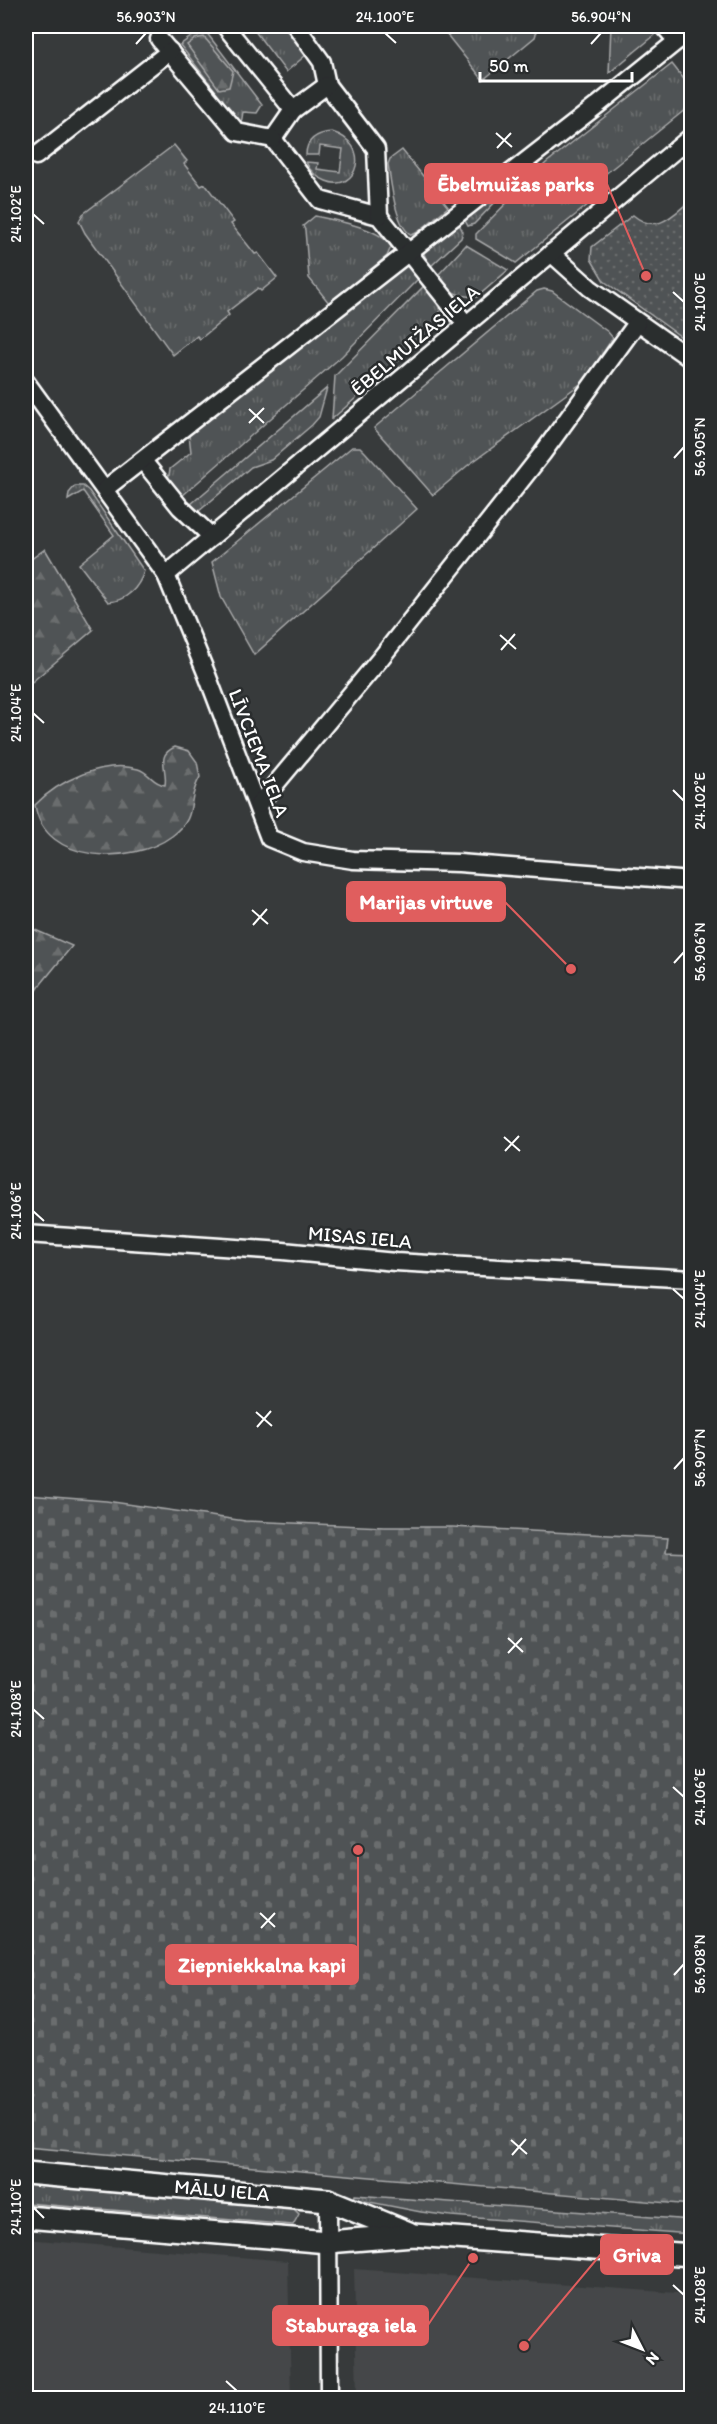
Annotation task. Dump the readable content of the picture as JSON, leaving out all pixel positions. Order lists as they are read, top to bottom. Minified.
{"streets":{"street":["ĒBELMUIŽAS IELA","LĪVCIEMA IELA","MISAS IELA","MĀLU IELA"]},"crossings":[["ĒBELMUIŽAS IELA","LĪVCIEMA IELA"]],"places":["Ēbelmuižas parks","Marijas virtuve","Ziepniekkalna kapi","Staburaga iela","Griva"],"scale_bar":"50 m","north":"bottom right","coordinates":["56.903°N","24.100°E","56.904°N","24.102°E","56.905°N","24.104°E","56.906°N","24.106°E","56.907°N","24.108°E","56.908°N","24.110°E"]}
